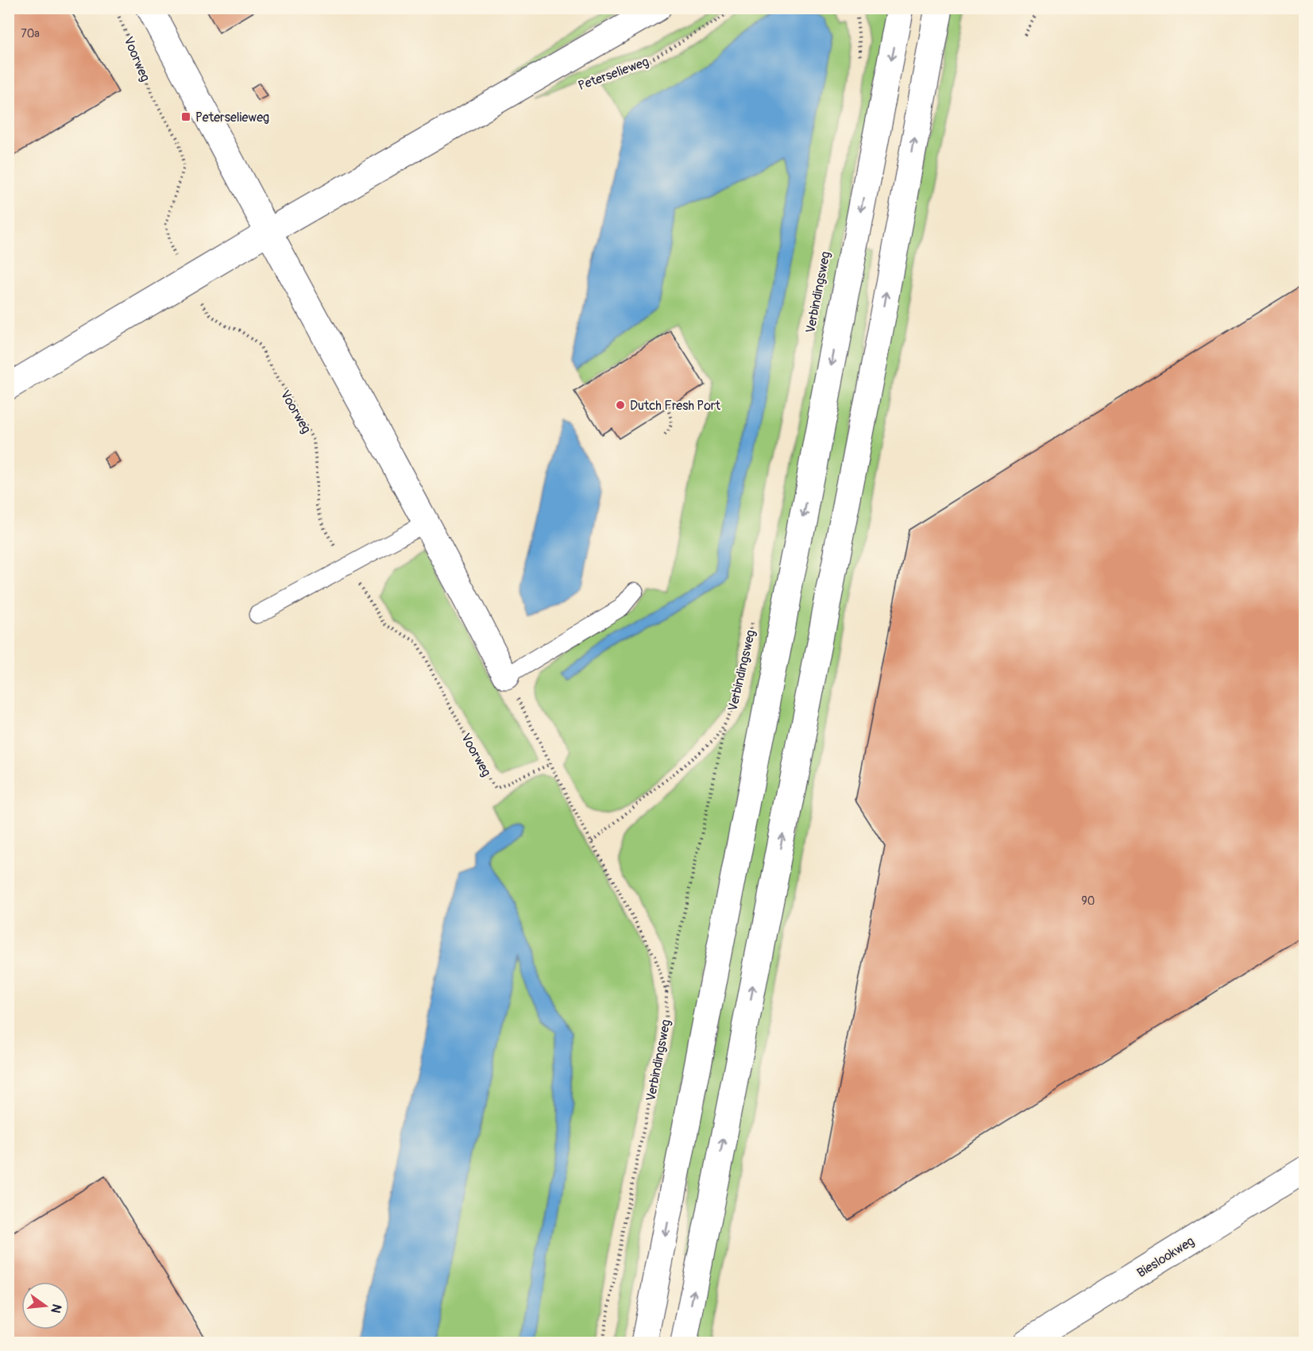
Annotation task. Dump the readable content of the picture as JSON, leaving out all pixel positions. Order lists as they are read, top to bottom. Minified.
{"streets":{"street":["Peterselieweg","Bieslookweg"],"path":["Voorweg","Verbindingsweg"]},"crossings":[["Voorweg","Peterselieweg"]],"places":{"transit":["Peterselieweg"],"other":["Dutch Fresh Port"]},"house_numbers":["70a","90"],"north":"right"}
